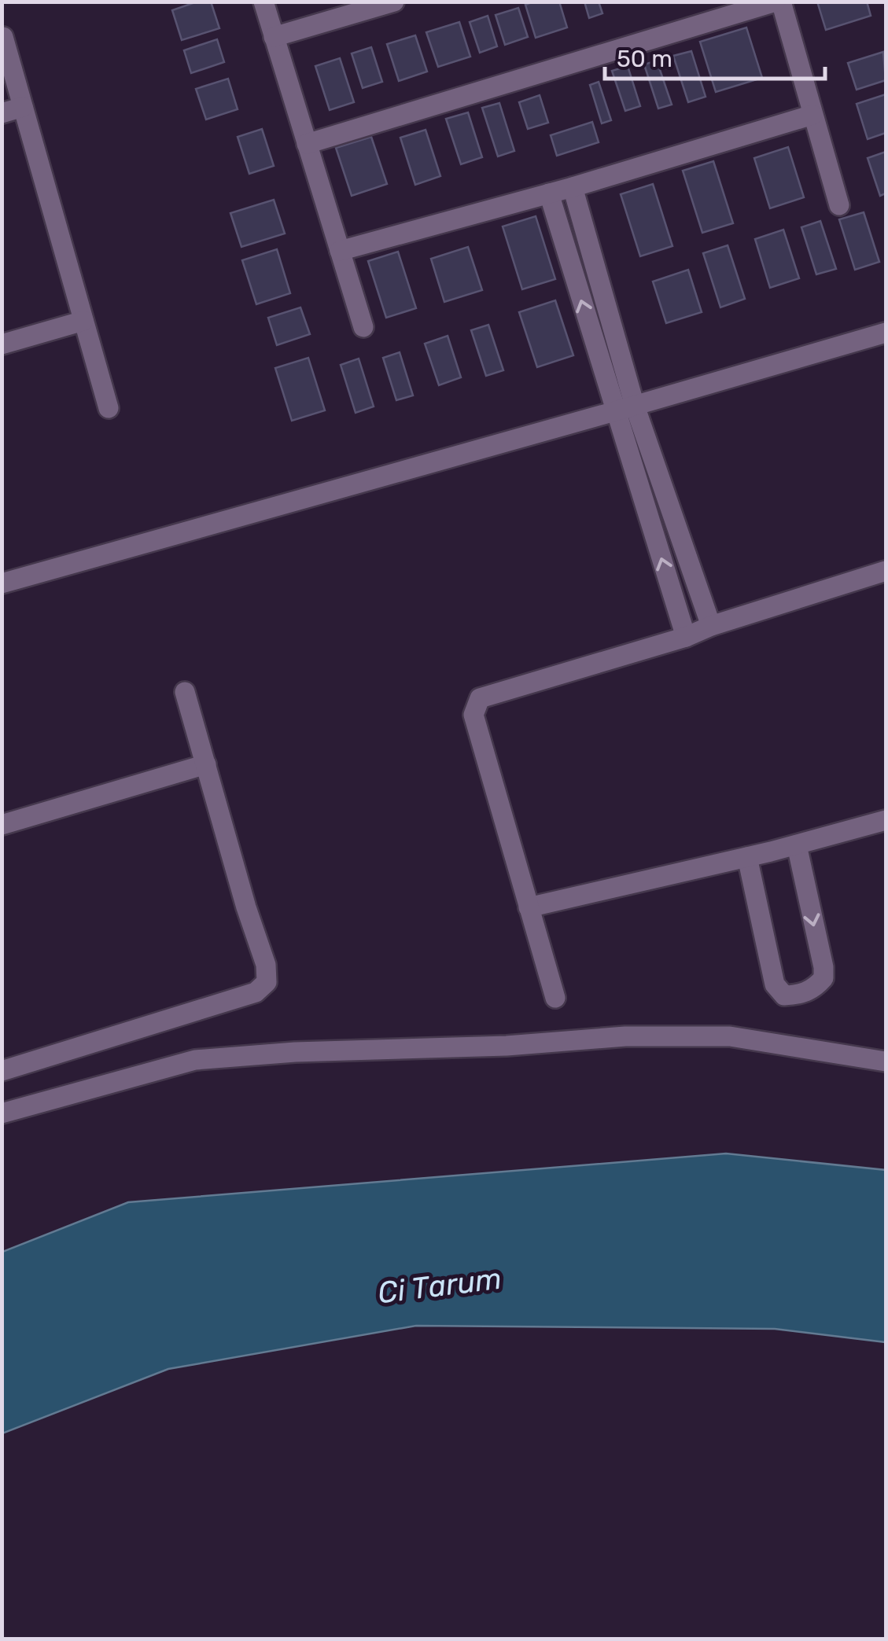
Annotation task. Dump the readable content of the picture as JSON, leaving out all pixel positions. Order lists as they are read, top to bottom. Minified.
{"water":["Ci Tarum"],"scale_bar":"50 m"}
